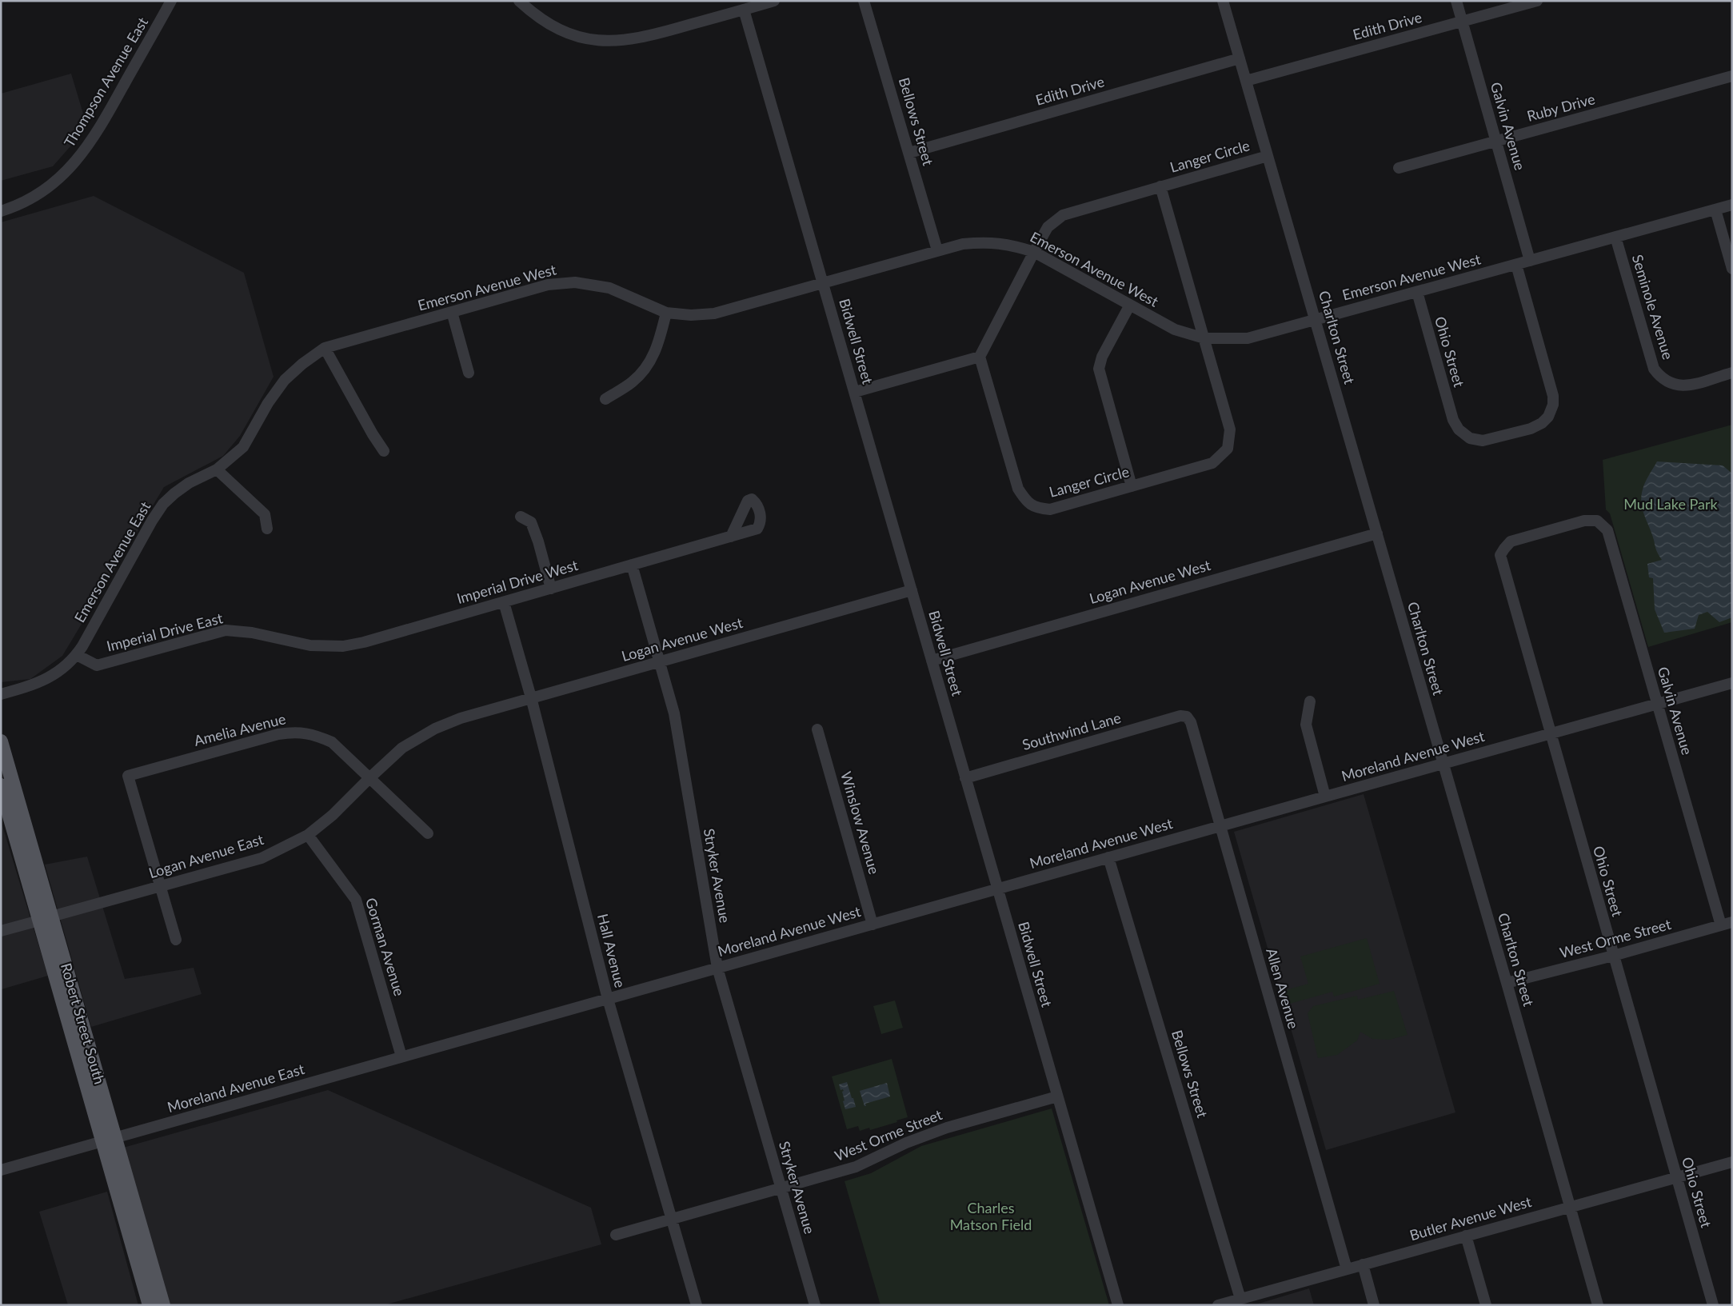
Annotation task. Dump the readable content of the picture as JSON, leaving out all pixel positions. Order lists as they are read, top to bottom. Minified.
{"streets":{"main road":["Robert Street South"],"street":["Edith Drive","Thompson Avenue East","Ruby Drive","Bellows Street","Galvin Avenue","Langer Circle","Emerson Avenue West","Seminole Avenue","Charlton Street","Bidwell Street","Ohio Street","Emerson Avenue East","Imperial Drive West","Logan Avenue West","Imperial Drive East","Amelia Avenue","Southwind Lane","Moreland Avenue West","Winslow Avenue","Logan Avenue East","Stryker Avenue","West Orme Street","Gorman Avenue","Hall Avenue","Allen Avenue","Moreland Avenue East","Butler Avenue West"]},"crossings":[["Edith Drive","Bellows Street"],["Edith Drive","Galvin Avenue"],["Edith Drive","Charlton Street"],["Ruby Drive","Galvin Avenue"],["Bellows Street","Emerson Avenue West"],["Bellows Street","Moreland Avenue West"],["Bellows Street","Butler Avenue West"],["Galvin Avenue","Emerson Avenue West"],["Galvin Avenue","Ohio Street"],["Galvin Avenue","Moreland Avenue West"],["Galvin Avenue","West Orme Street"],["Langer Circle","Emerson Avenue West"],["Langer Circle","Charlton Street"],["Emerson Avenue West","Seminole Avenue"],["Emerson Avenue West","Charlton Street"],["Emerson Avenue West","Bidwell Street"],["Emerson Avenue West","Ohio Street"],["Emerson Avenue West","Emerson Avenue East"],["Charlton Street","Logan Avenue West"],["Charlton Street","Moreland Avenue West"],["Charlton Street","West Orme Street"],["Charlton Street","Butler Avenue West"],["Bidwell Street","Logan Avenue West"],["Bidwell Street","Southwind Lane"],["Bidwell Street","Moreland Avenue West"],["Bidwell Street","West Orme Street"],["Ohio Street","Moreland Avenue West"],["Ohio Street","West Orme Street"],["Ohio Street","Butler Avenue West"],["Emerson Avenue East","Imperial Drive East"],["Imperial Drive West","Imperial Drive East"],["Imperial Drive West","Stryker Avenue"],["Imperial Drive West","Hall Avenue"],["Logan Avenue West","Amelia Avenue"],["Logan Avenue West","Logan Avenue East"],["Logan Avenue West","Stryker Avenue"],["Logan Avenue West","Hall Avenue"],["Amelia Avenue","Logan Avenue East"],["Southwind Lane","Allen Avenue"],["Moreland Avenue West","Winslow Avenue"],["Moreland Avenue West","Stryker Avenue"],["Moreland Avenue West","Hall Avenue"],["Moreland Avenue West","Allen Avenue"],["Moreland Avenue West","Moreland Avenue East"],["Logan Avenue East","Gorman Avenue"],["Logan Avenue East","Robert Street South"],["Stryker Avenue","West Orme Street"],["West Orme Street","Hall Avenue"],["Gorman Avenue","Moreland Avenue East"],["Allen Avenue","Butler Avenue West"],["Robert Street South","Moreland Avenue East"]],"parks":["Mud Lake Park","Charles Matson Field"]}
